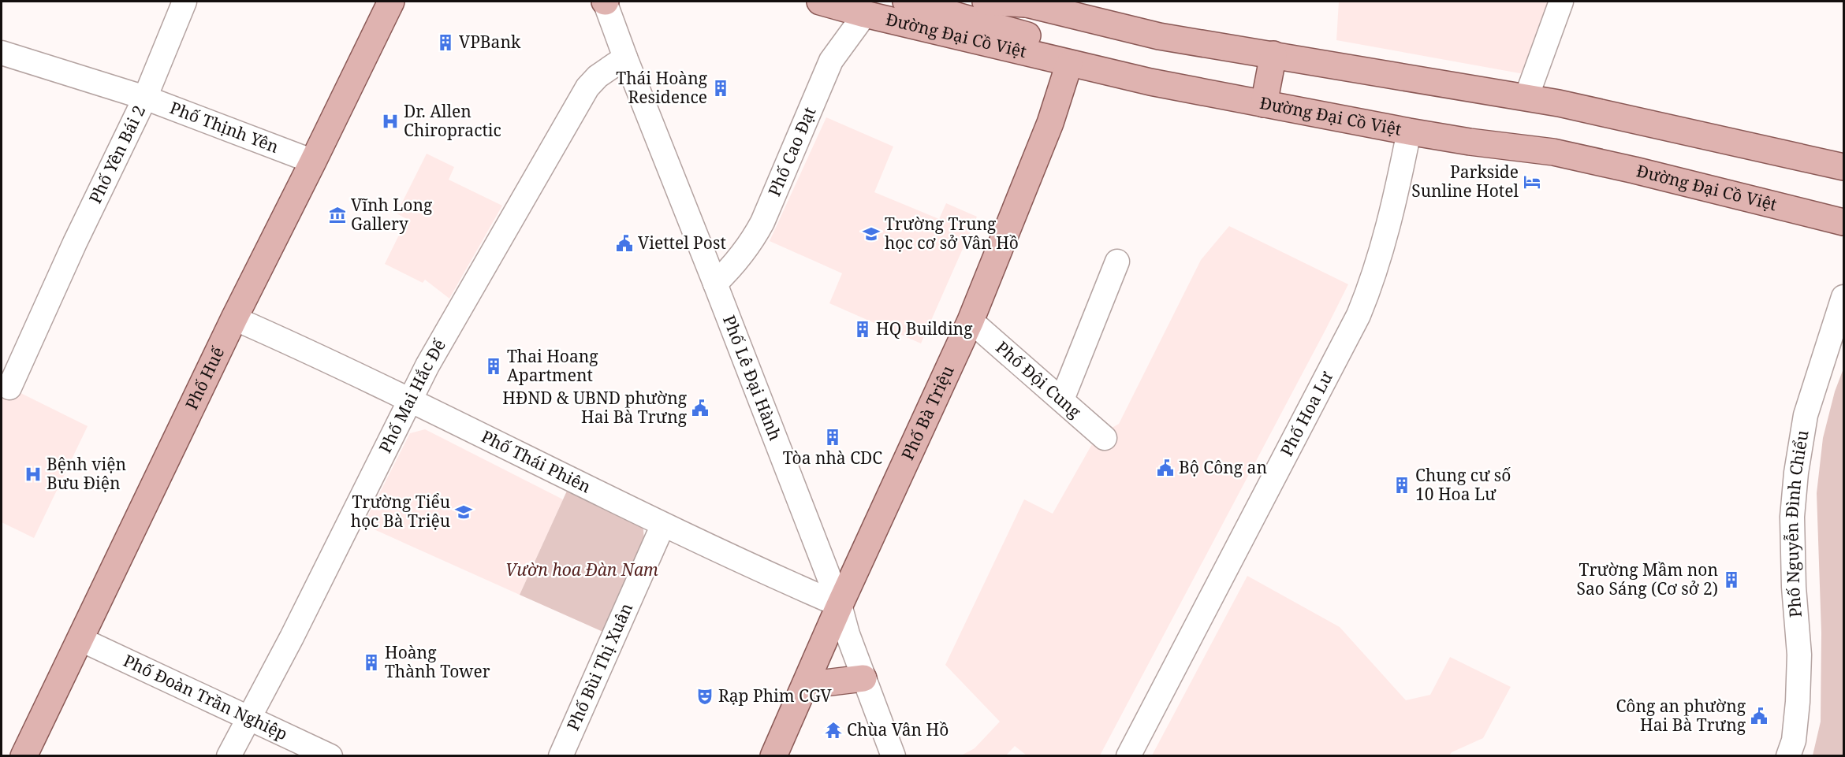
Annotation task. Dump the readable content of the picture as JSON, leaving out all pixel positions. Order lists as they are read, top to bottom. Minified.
{"streets":{"main road":["Đường Đại Cồ Việt","Phố Huế","Phố Bà Triệu"],"street":["Phố Thịnh Yên","Phố Cao Đạt","Phố Yên Bái 2","Phố Lê Đại Hành","Phố Đội Cung","Phố Mai Hắc Đế","Phố Hoa Lư","Phố Thái Phiên","Phố Nguyễn Đình Chiểu","Phố Bùi Thị Xuân","Phố Đoàn Trần Nghiệp"]},"crossings":[["Đường Đại Cồ Việt","Phố Cao Đạt"],["Đường Đại Cồ Việt","Phố Bà Triệu"],["Đường Đại Cồ Việt","Phố Hoa Lư"],["Phố Thịnh Yên","Phố Yên Bái 2"],["Phố Thịnh Yên","Phố Huế"],["Phố Cao Đạt","Phố Lê Đại Hành"],["Phố Huế","Phố Thái Phiên"],["Phố Huế","Phố Đoàn Trần Nghiệp"],["Phố Lê Đại Hành","Phố Mai Hắc Đế"],["Phố Lê Đại Hành","Phố Bà Triệu"],["Phố Lê Đại Hành","Phố Thái Phiên"],["Phố Đội Cung","Phố Bà Triệu"],["Phố Mai Hắc Đế","Phố Thái Phiên"],["Phố Mai Hắc Đế","Phố Đoàn Trần Nghiệp"],["Phố Bà Triệu","Phố Thái Phiên"],["Phố Thái Phiên","Phố Bùi Thị Xuân"]],"parks":["Vườn hoa Đàn Nam"],"places":{"building":["VPBank","Thái Hoàng Residence","HQ Building","Thai Hoang Apartment","Tòa nhà CDC","Chung cư số 10 Hoa Lư","Trường Mầm non Sao Sáng (Cơ sở 2)","Hoàng Thành Tower"],"hospital":["Dr. Allen Chiropractic","Bệnh viện Bưu Điện"],"hotel":["Parkside Sunline Hotel"],"museum":["Vĩnh Long Gallery"],"school or university":["Trường Trung học cơ sở Vân Hồ","Trường Tiểu học Bà Triệu"],"public building":["Viettel Post","HĐND & UBND phường Hai Bà Trưng","Bộ Công an","Công an phường Hai Bà Trưng"],"theatre":["Rạp Phim CGV"],"temple":["Chùa Vân Hồ"]}}
